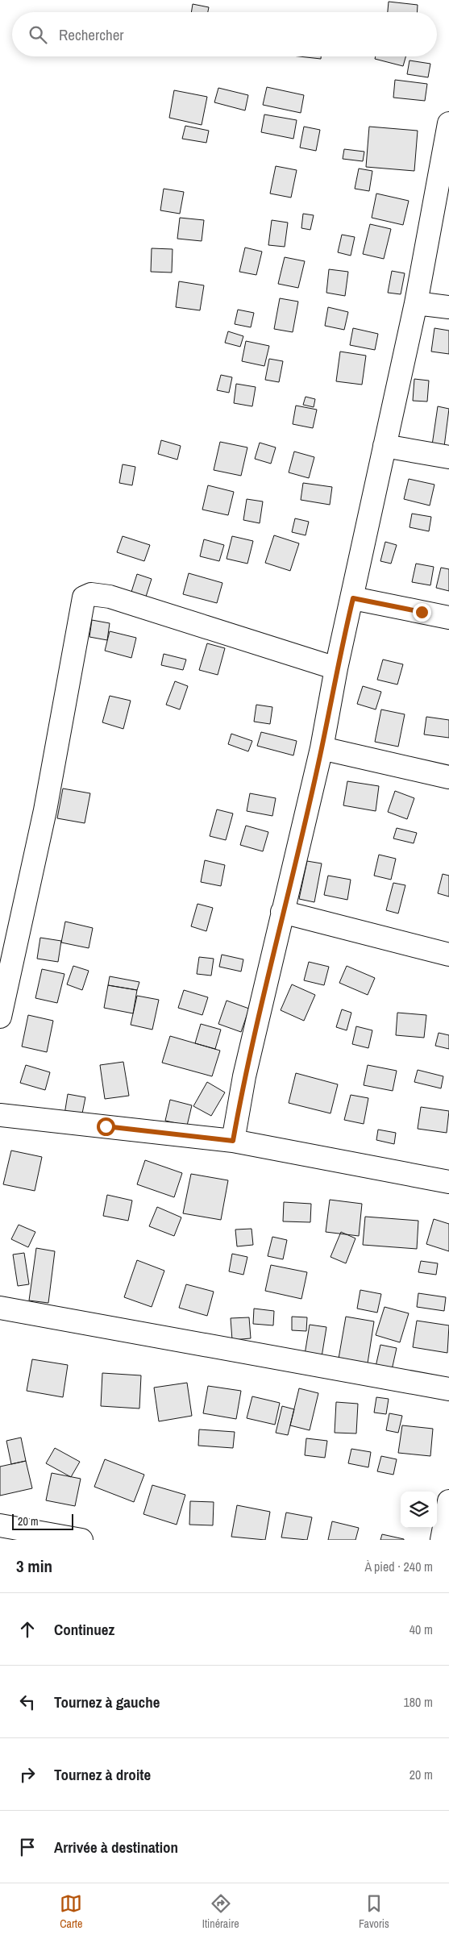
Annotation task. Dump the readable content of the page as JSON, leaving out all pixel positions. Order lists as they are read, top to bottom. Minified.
{"scale_bar":"20 m","page":{"search":"Rechercher","scale":"20 m","heading":["3 min","À pied · 240 m"],"list":[["Continuez","40 m"],["Tournez à gauche","180 m"],["Tournez à droite","20 m"],"Arrivée à destination"],"nav":["Carte","Itinéraire","Favoris"]}}
